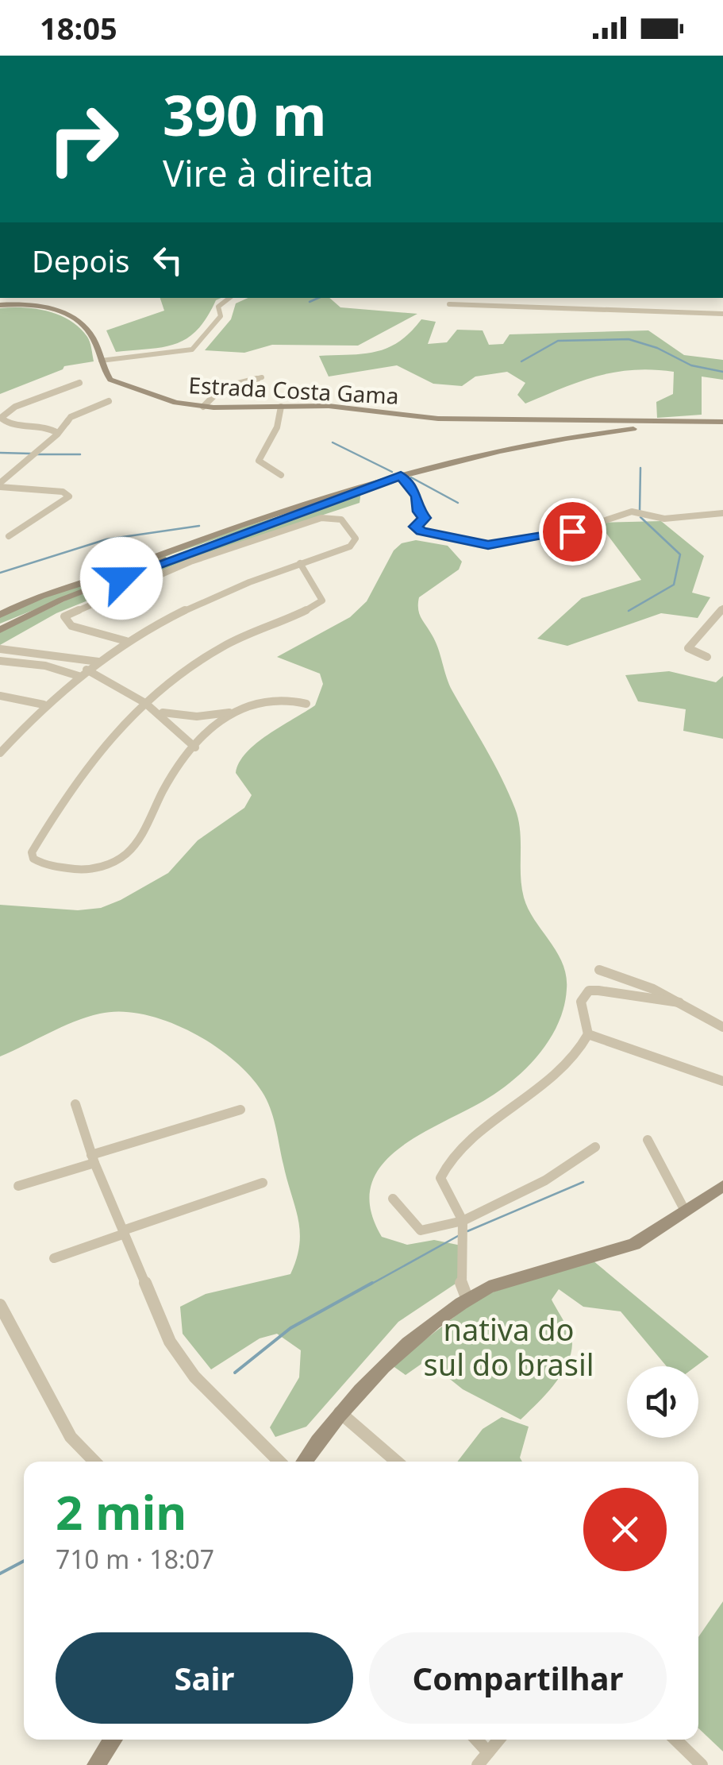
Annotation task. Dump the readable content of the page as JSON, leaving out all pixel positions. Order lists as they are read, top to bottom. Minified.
{"streets":{"main road":["Estrada Costa Gama"]},"parks":["nativa do sul do brasil"],"page":{"status":"18:05","turn":["390 m","Vire à direita"],"then":"Depois","heading":["2 min","710 m · 18:07"],"buttons":["Sair","Compartilhar"]}}
